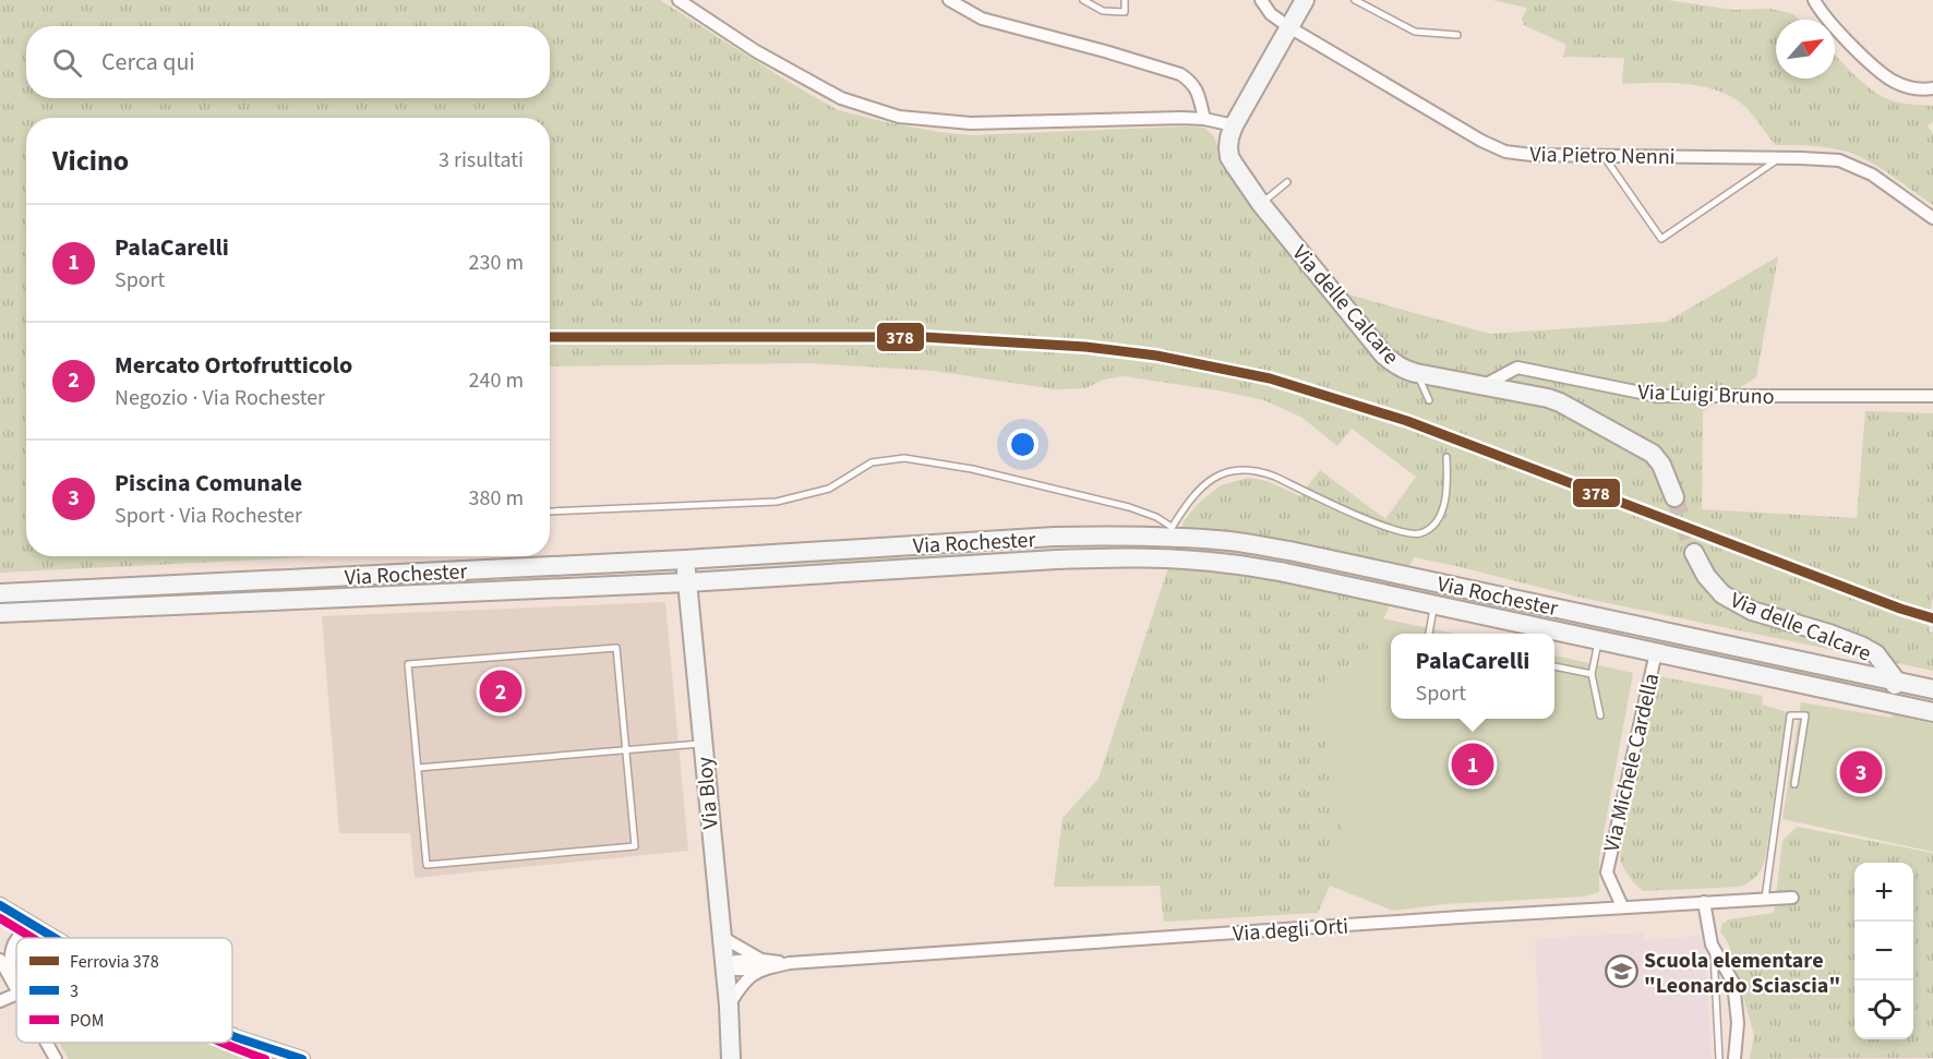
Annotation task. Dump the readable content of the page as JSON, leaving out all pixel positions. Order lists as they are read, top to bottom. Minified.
{"streets":{"main road":["Via delle Calcare","Via Rochester","Via Bloy"],"street":["Via Pietro Nenni","Via Luigi Bruno","Via Michele Cardella","Via degli Orti"]},"crossings":[["Via Pietro Nenni","Via delle Calcare"],["Via delle Calcare","Via Luigi Bruno"],["Via delle Calcare","Via Rochester"],["Via Rochester","Via Michele Cardella"],["Via Rochester","Via Bloy"],["Via Michele Cardella","Via degli Orti"],["Via Bloy","Via degli Orti"]],"places":{"school or university":["Scuola elementare \"Leonardo Sciascia\""]},"lines":["rail line 378","transit line 3","transit line POM"],"legend":["Ferrovia 378","3","POM"],"north":"top right","page":{"search":"Cerca qui","heading":["Vicino","3 risultati"],"list":[{"mark":"1","name":"PalaCarelli","note":"Sport","value":"230 m"},{"mark":"2","name":"Mercato Ortofrutticolo","note":"Negozio · Via Rochester","value":"240 m"},{"mark":"3","name":"Piscina Comunale","note":"Sport · Via Rochester","value":"380 m"}],"popup":["PalaCarelli","Sport"],"pins":["2","1","3"],"map_buttons":["+","−"]}}
